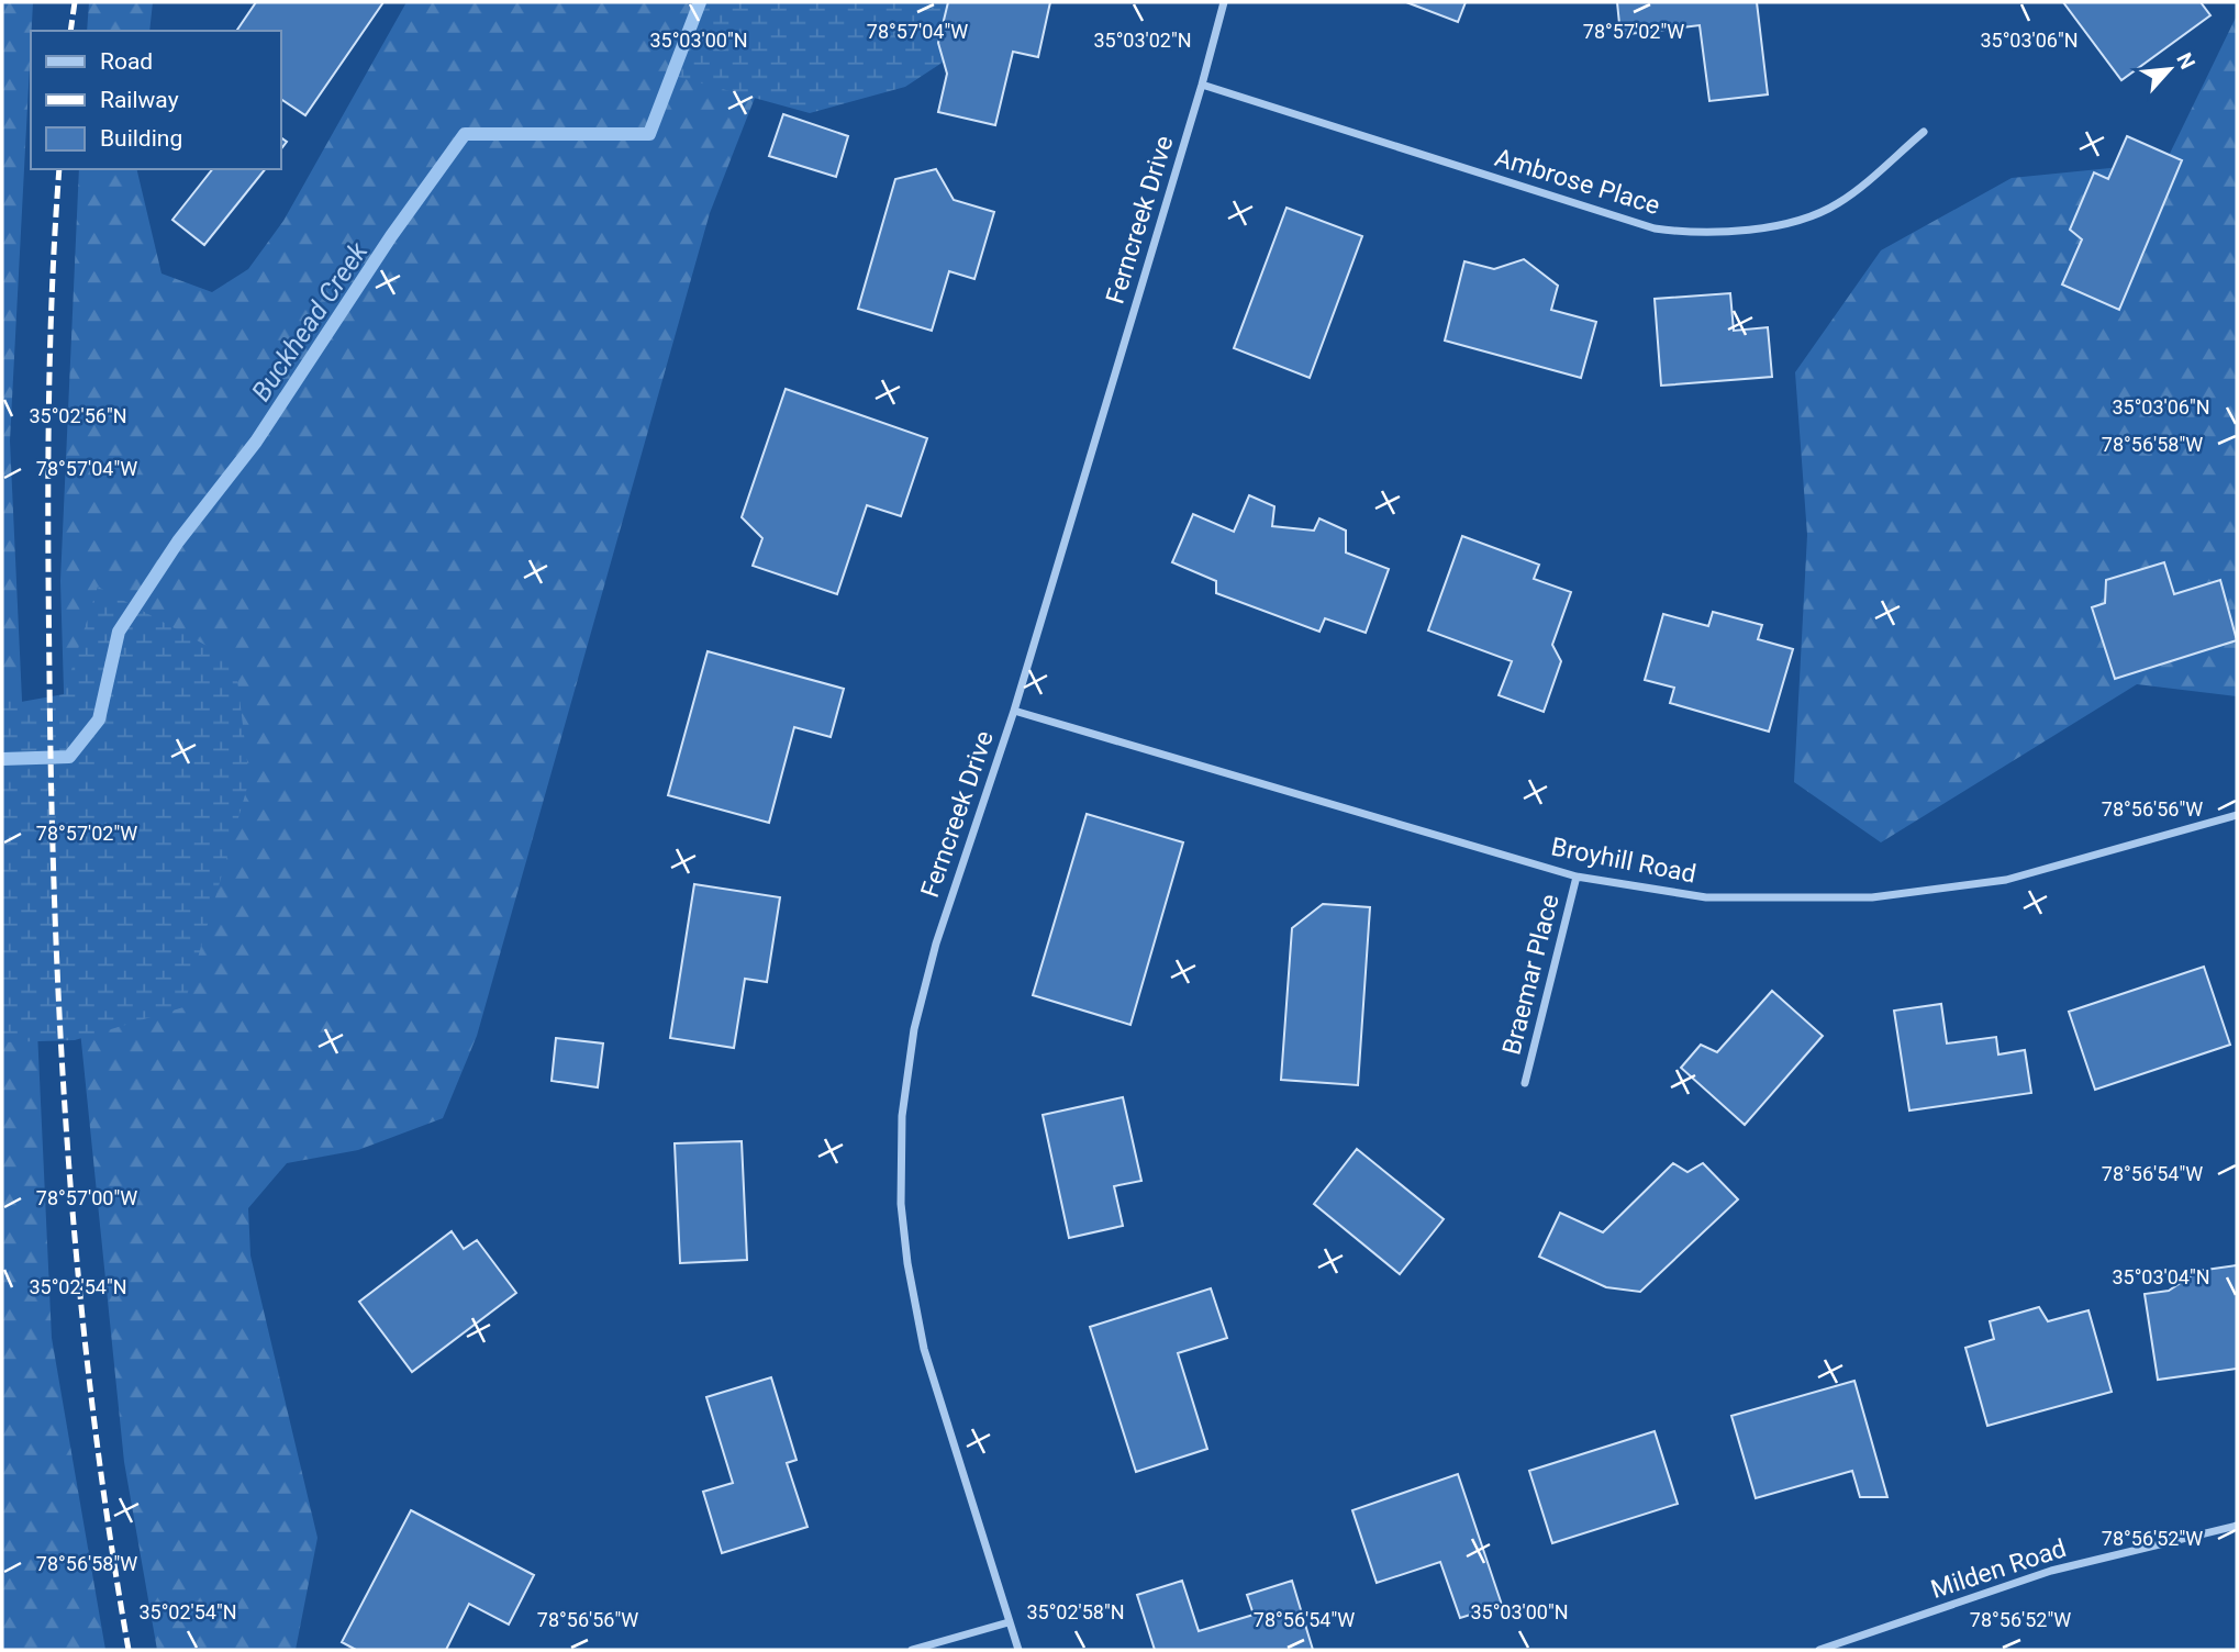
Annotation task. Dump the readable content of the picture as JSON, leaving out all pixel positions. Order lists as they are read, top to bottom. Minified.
{"streets":{"street":["Ambrose Place","Ferncreek Drive","Broyhill Road","Braemar Place","Milden Road"]},"crossings":[["Ambrose Place","Ferncreek Drive"],["Ferncreek Drive","Broyhill Road"],["Broyhill Road","Braemar Place"]],"water":["Buckhead Creek"],"legend":["Road","Railway","Building"],"north":"top right","coordinates":["78°57'04\"W","78°57'02\"W","35°03'00\"N","35°03'02\"N","35°03'06\"N","35°02'56\"N","78°56'58\"W","78°56'56\"W","78°56'54\"W","78°57'00\"W","35°03'04\"N","35°02'54\"N","78°56'52\"W","35°02'58\"N"]}
